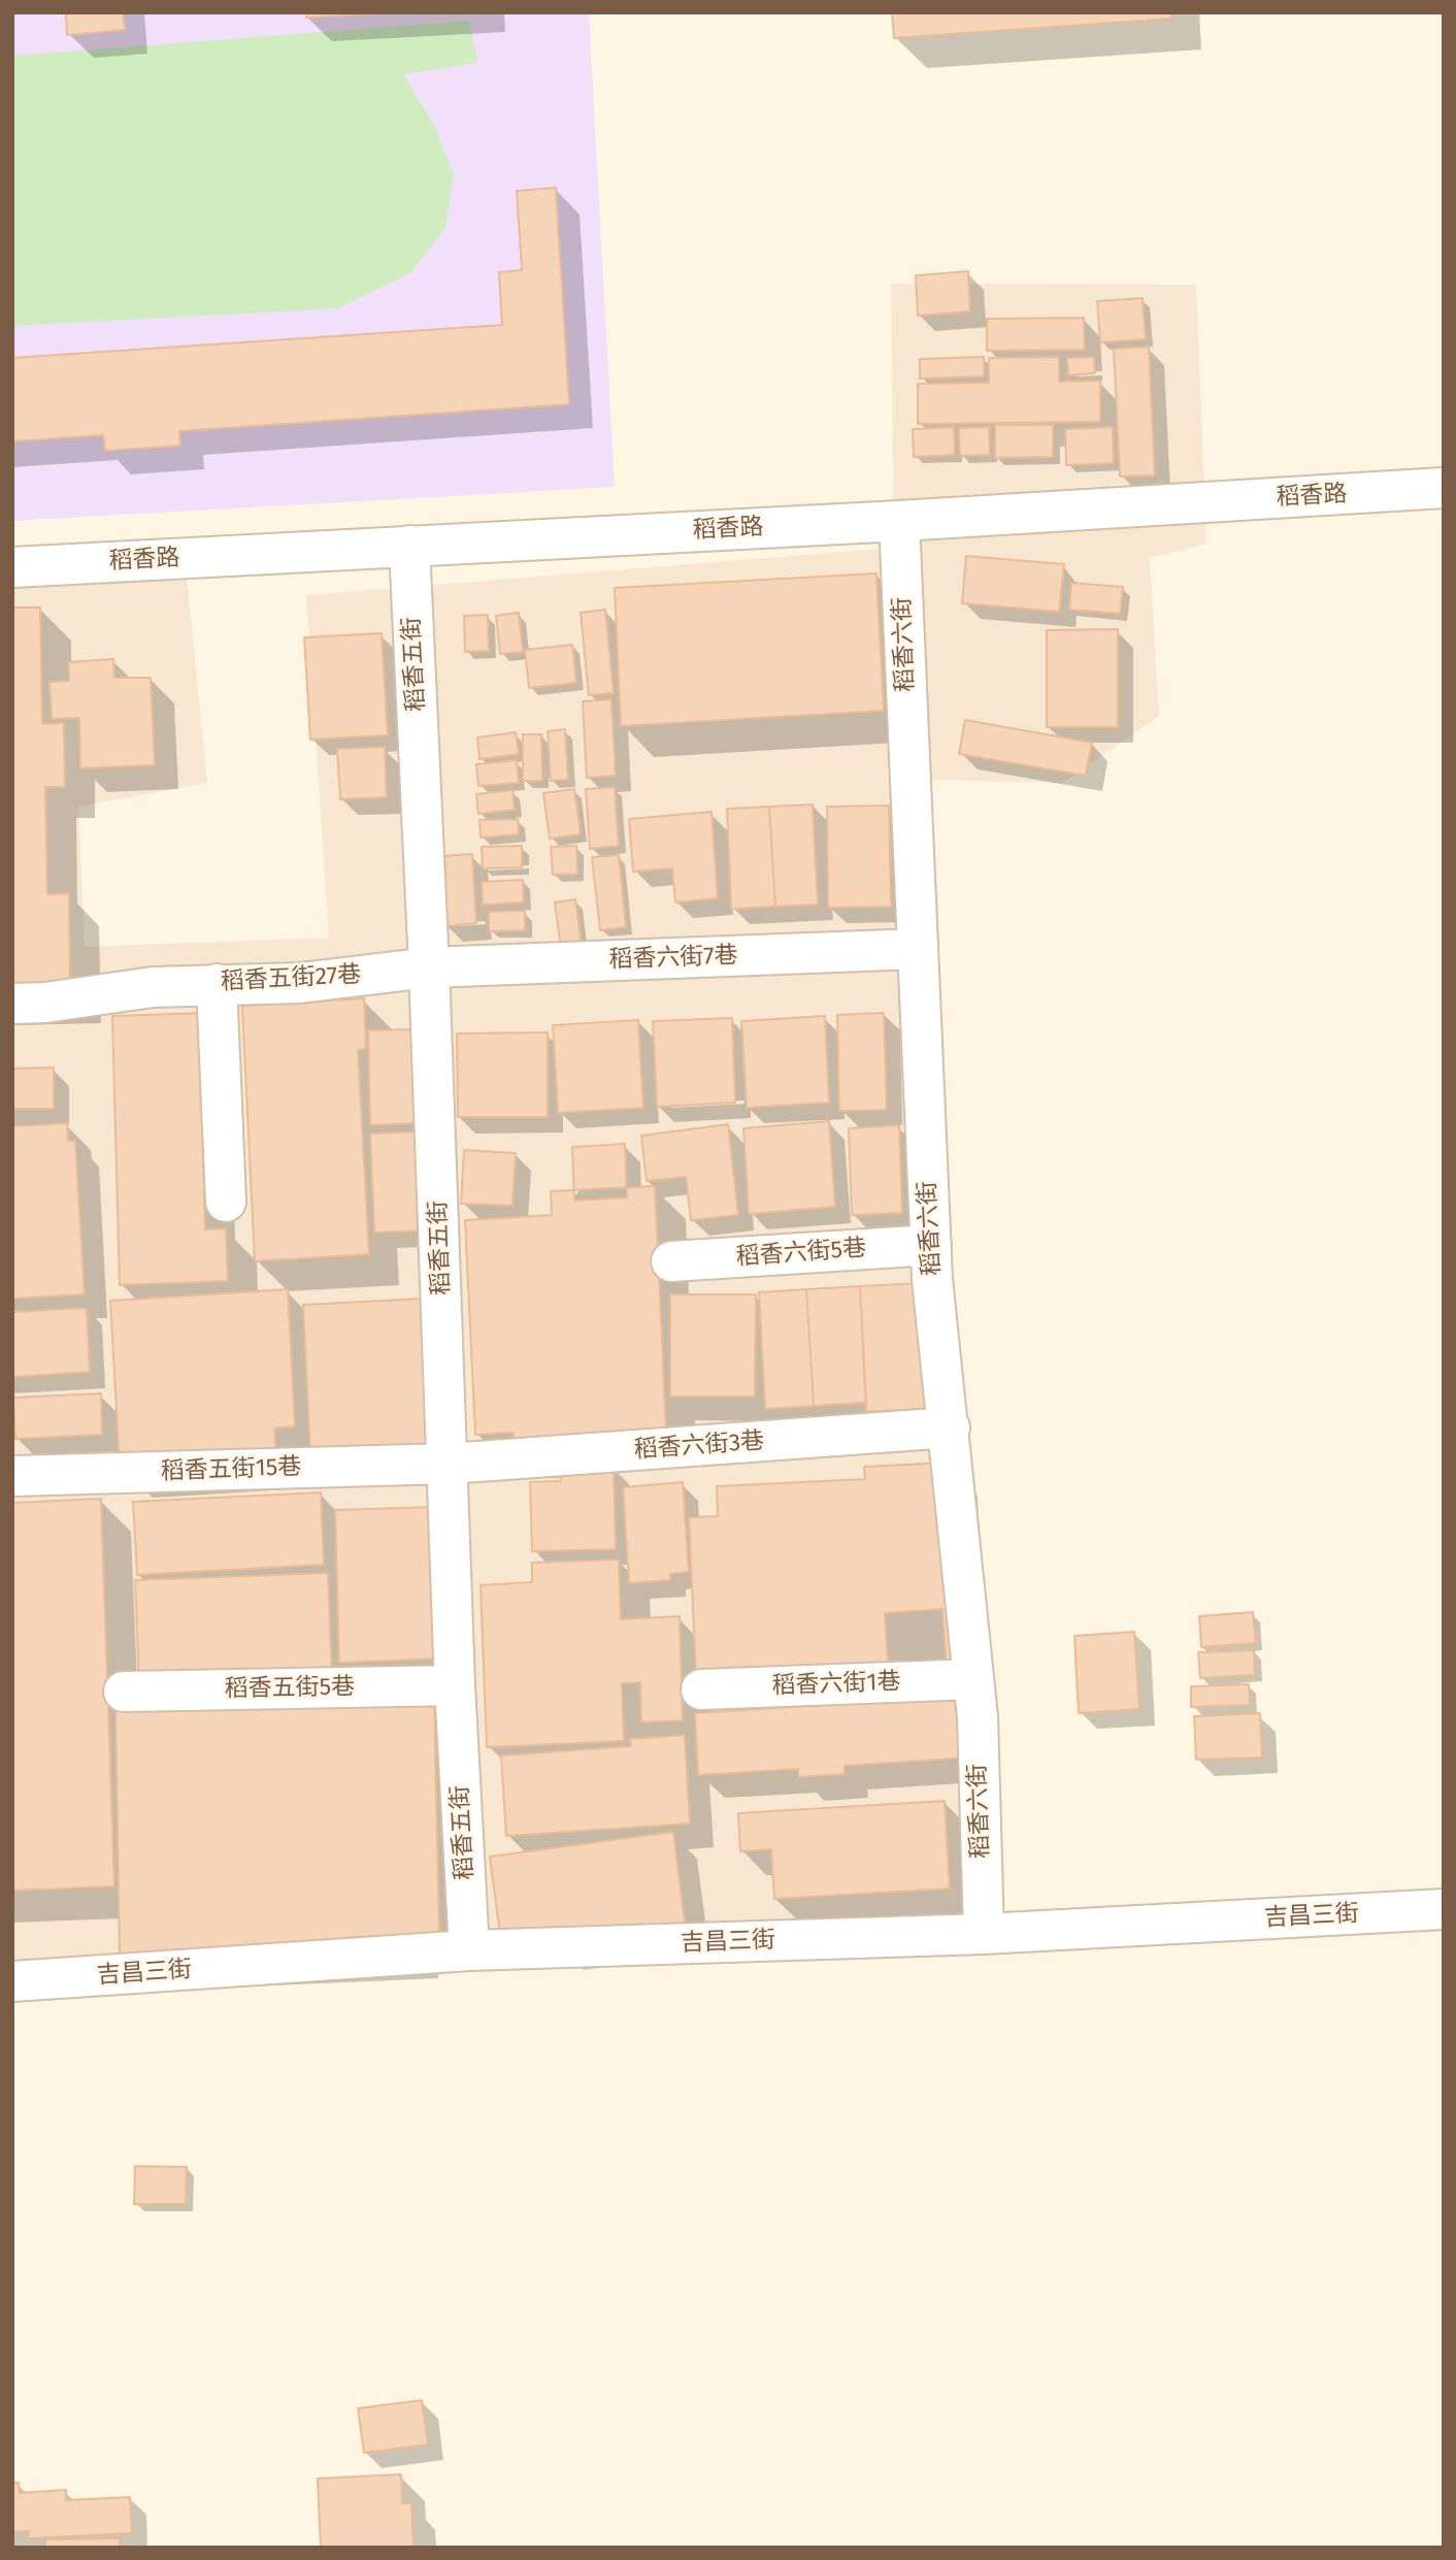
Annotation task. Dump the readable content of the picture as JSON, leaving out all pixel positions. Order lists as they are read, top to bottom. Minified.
{"streets":{"street":["稻香路","稻香六街","稻香五街","稻香六街7巷","稻香五街27巷","稻香六街5巷","稻香六街3巷","稻香五街15巷","稻香六街1巷","稻香五街5巷","吉昌三街"]},"crossings":[["稻香路","稻香六街"],["稻香路","稻香五街"],["稻香六街","稻香六街7巷"],["稻香六街","稻香六街5巷"],["稻香六街","稻香六街3巷"],["稻香六街","稻香六街1巷"],["稻香六街","吉昌三街"],["稻香五街","稻香六街7巷"],["稻香五街","稻香五街27巷"],["稻香五街","稻香六街3巷"],["稻香五街","稻香五街15巷"],["稻香五街","稻香五街5巷"],["稻香五街","吉昌三街"],["稻香六街7巷","稻香五街27巷"],["稻香六街3巷","稻香五街15巷"]]}
